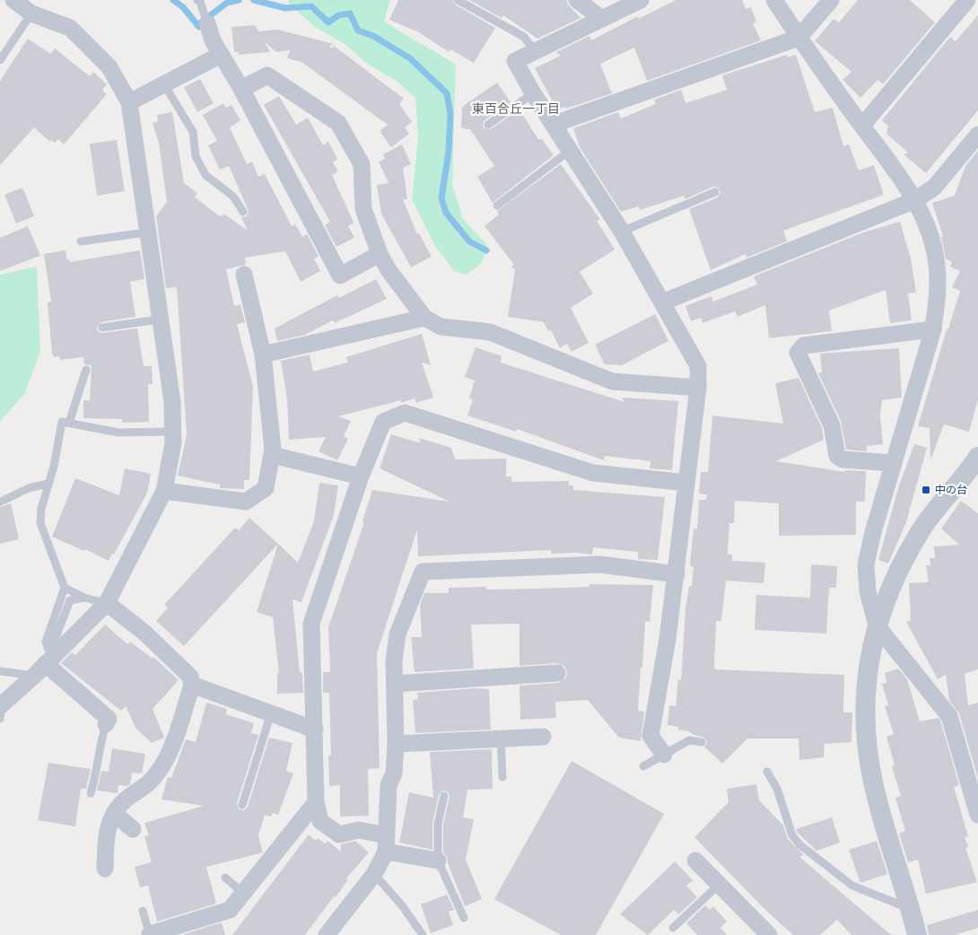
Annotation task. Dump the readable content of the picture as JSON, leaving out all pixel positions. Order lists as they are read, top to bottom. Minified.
{"districts":["東百合丘一丁目"],"places":{"transit":["中の台"]}}
